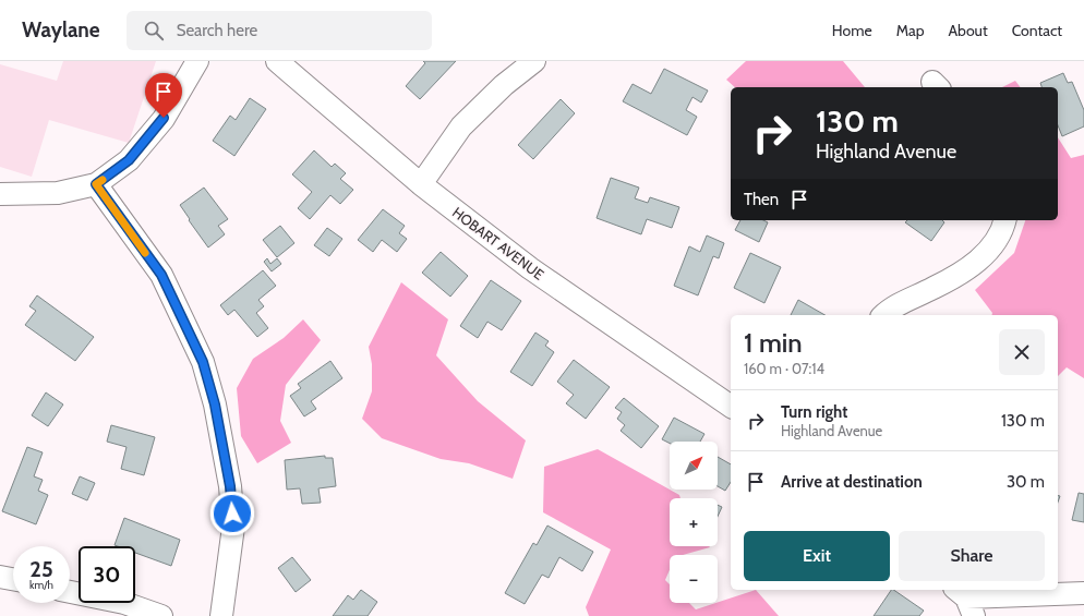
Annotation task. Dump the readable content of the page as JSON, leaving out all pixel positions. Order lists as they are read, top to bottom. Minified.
{"streets":{"street":["HOBART AVENUE"]},"north":"top right","page":{"header":"Waylane","search":"Search here","nav":["Home","Map","About","Contact"],"turn":["130 m","Highland Avenue"],"then":"Then","heading":["1 min","160 m · 07:14"],"list":[{"name":"Turn right","note":"Highland Avenue","value":"130 m"},{"name":"Arrive at destination","value":"30 m"}],"map_buttons":["+","−"],"buttons":["Exit","Share"],"speed":"25 km/h","limit":"30"}}
